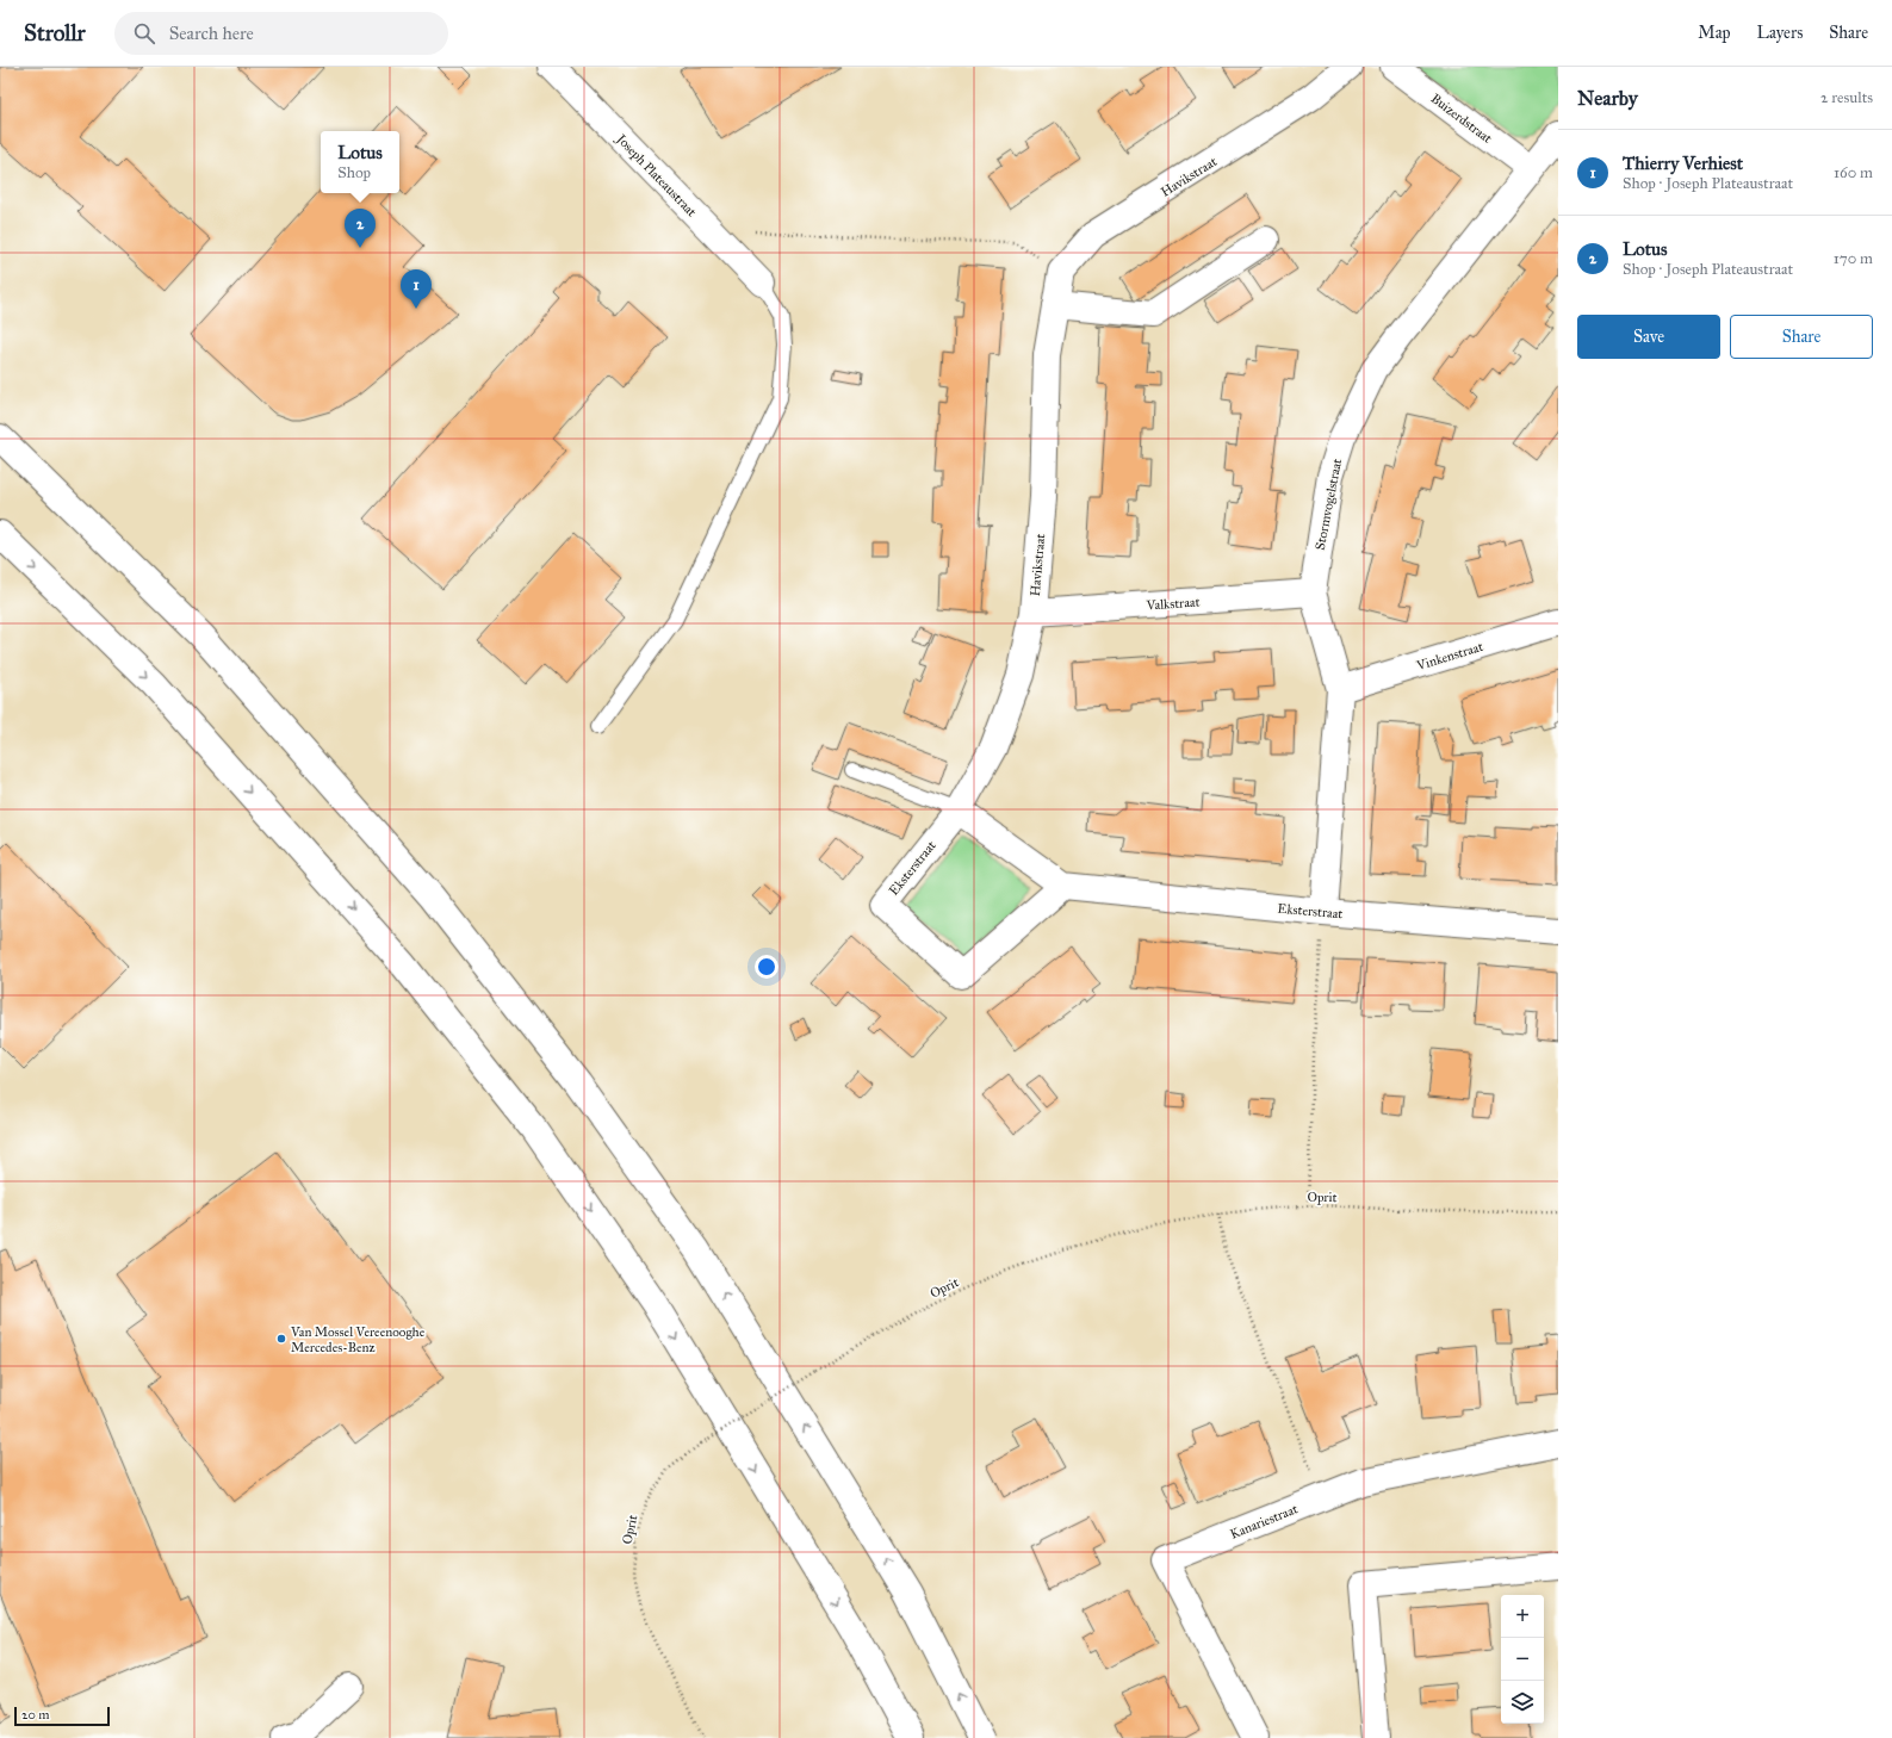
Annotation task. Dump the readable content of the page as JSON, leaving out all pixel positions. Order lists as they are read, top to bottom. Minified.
{"streets":{"main road":["Buizerdstraat","Joseph Plateaustraat","Havikstraat","Stormvogelstraat","Valkstraat","Vinkenstraat","Eksterstraat","Kanariestraat"],"path":["Oprit"]},"crossings":[["Buizerdstraat","Stormvogelstraat"],["Havikstraat","Valkstraat"],["Havikstraat","Eksterstraat"],["Stormvogelstraat","Valkstraat"],["Stormvogelstraat","Vinkenstraat"],["Stormvogelstraat","Eksterstraat"]],"places":["Van Mossel Vereenooghe Mercedes-Benz"],"scale_bar":"20 m","page":{"header":"Strollr","search":"Search here","nav":["Map","Layers","Share"],"heading":["Nearby","2 results"],"list":[{"mark":"1","name":"Thierry Verhiest","note":"Shop · Joseph Plateaustraat","value":"160 m"},{"mark":"2","name":"Lotus","note":"Shop · Joseph Plateaustraat","value":"170 m"}],"popup":["Lotus","Shop"],"pins":["2","1"],"buttons":["Save","Share"],"map_buttons":["+","−"],"scale":"20 m"}}
